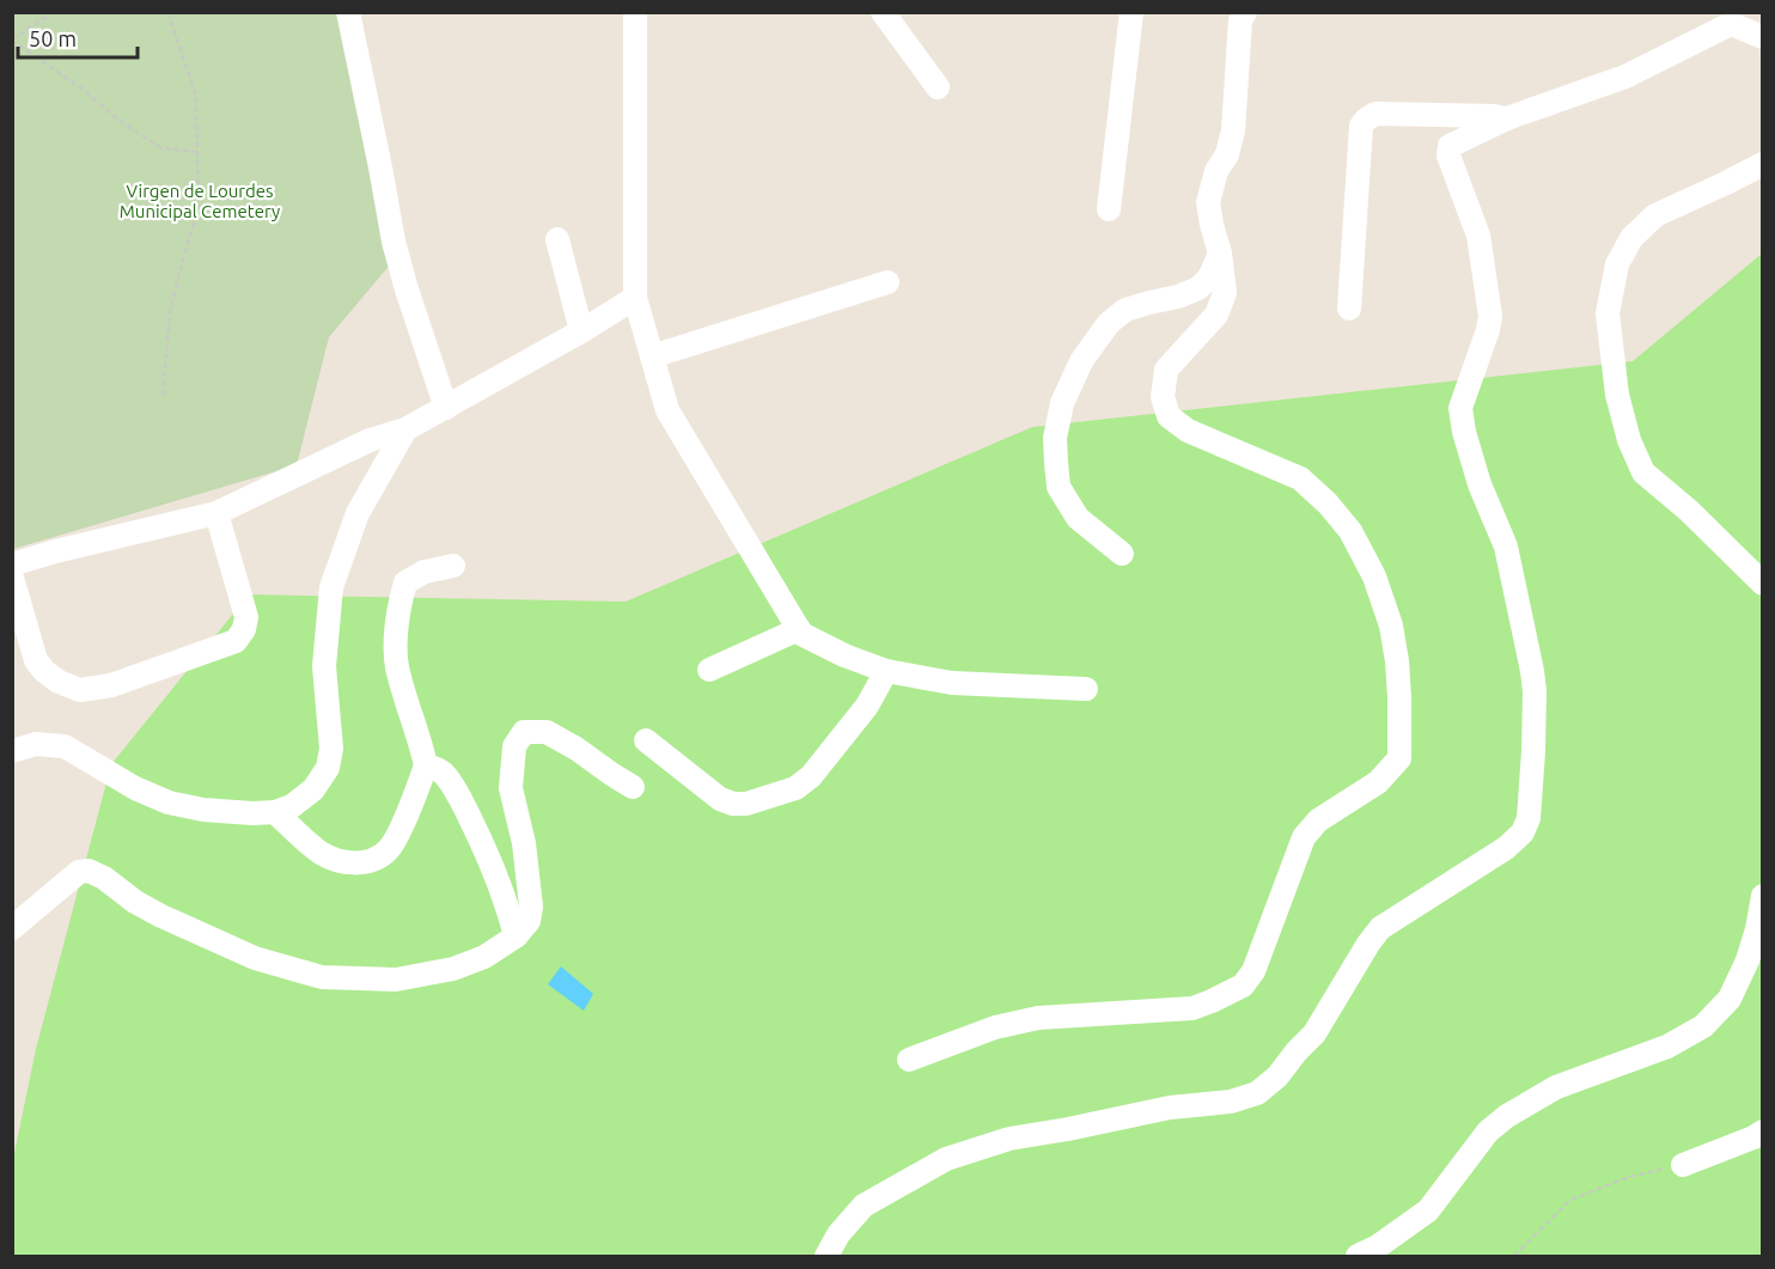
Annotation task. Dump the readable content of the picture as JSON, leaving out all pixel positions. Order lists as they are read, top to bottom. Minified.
{"parks":["Virgen de Lourdes Municipal Cemetery"],"scale_bar":"50 m"}
